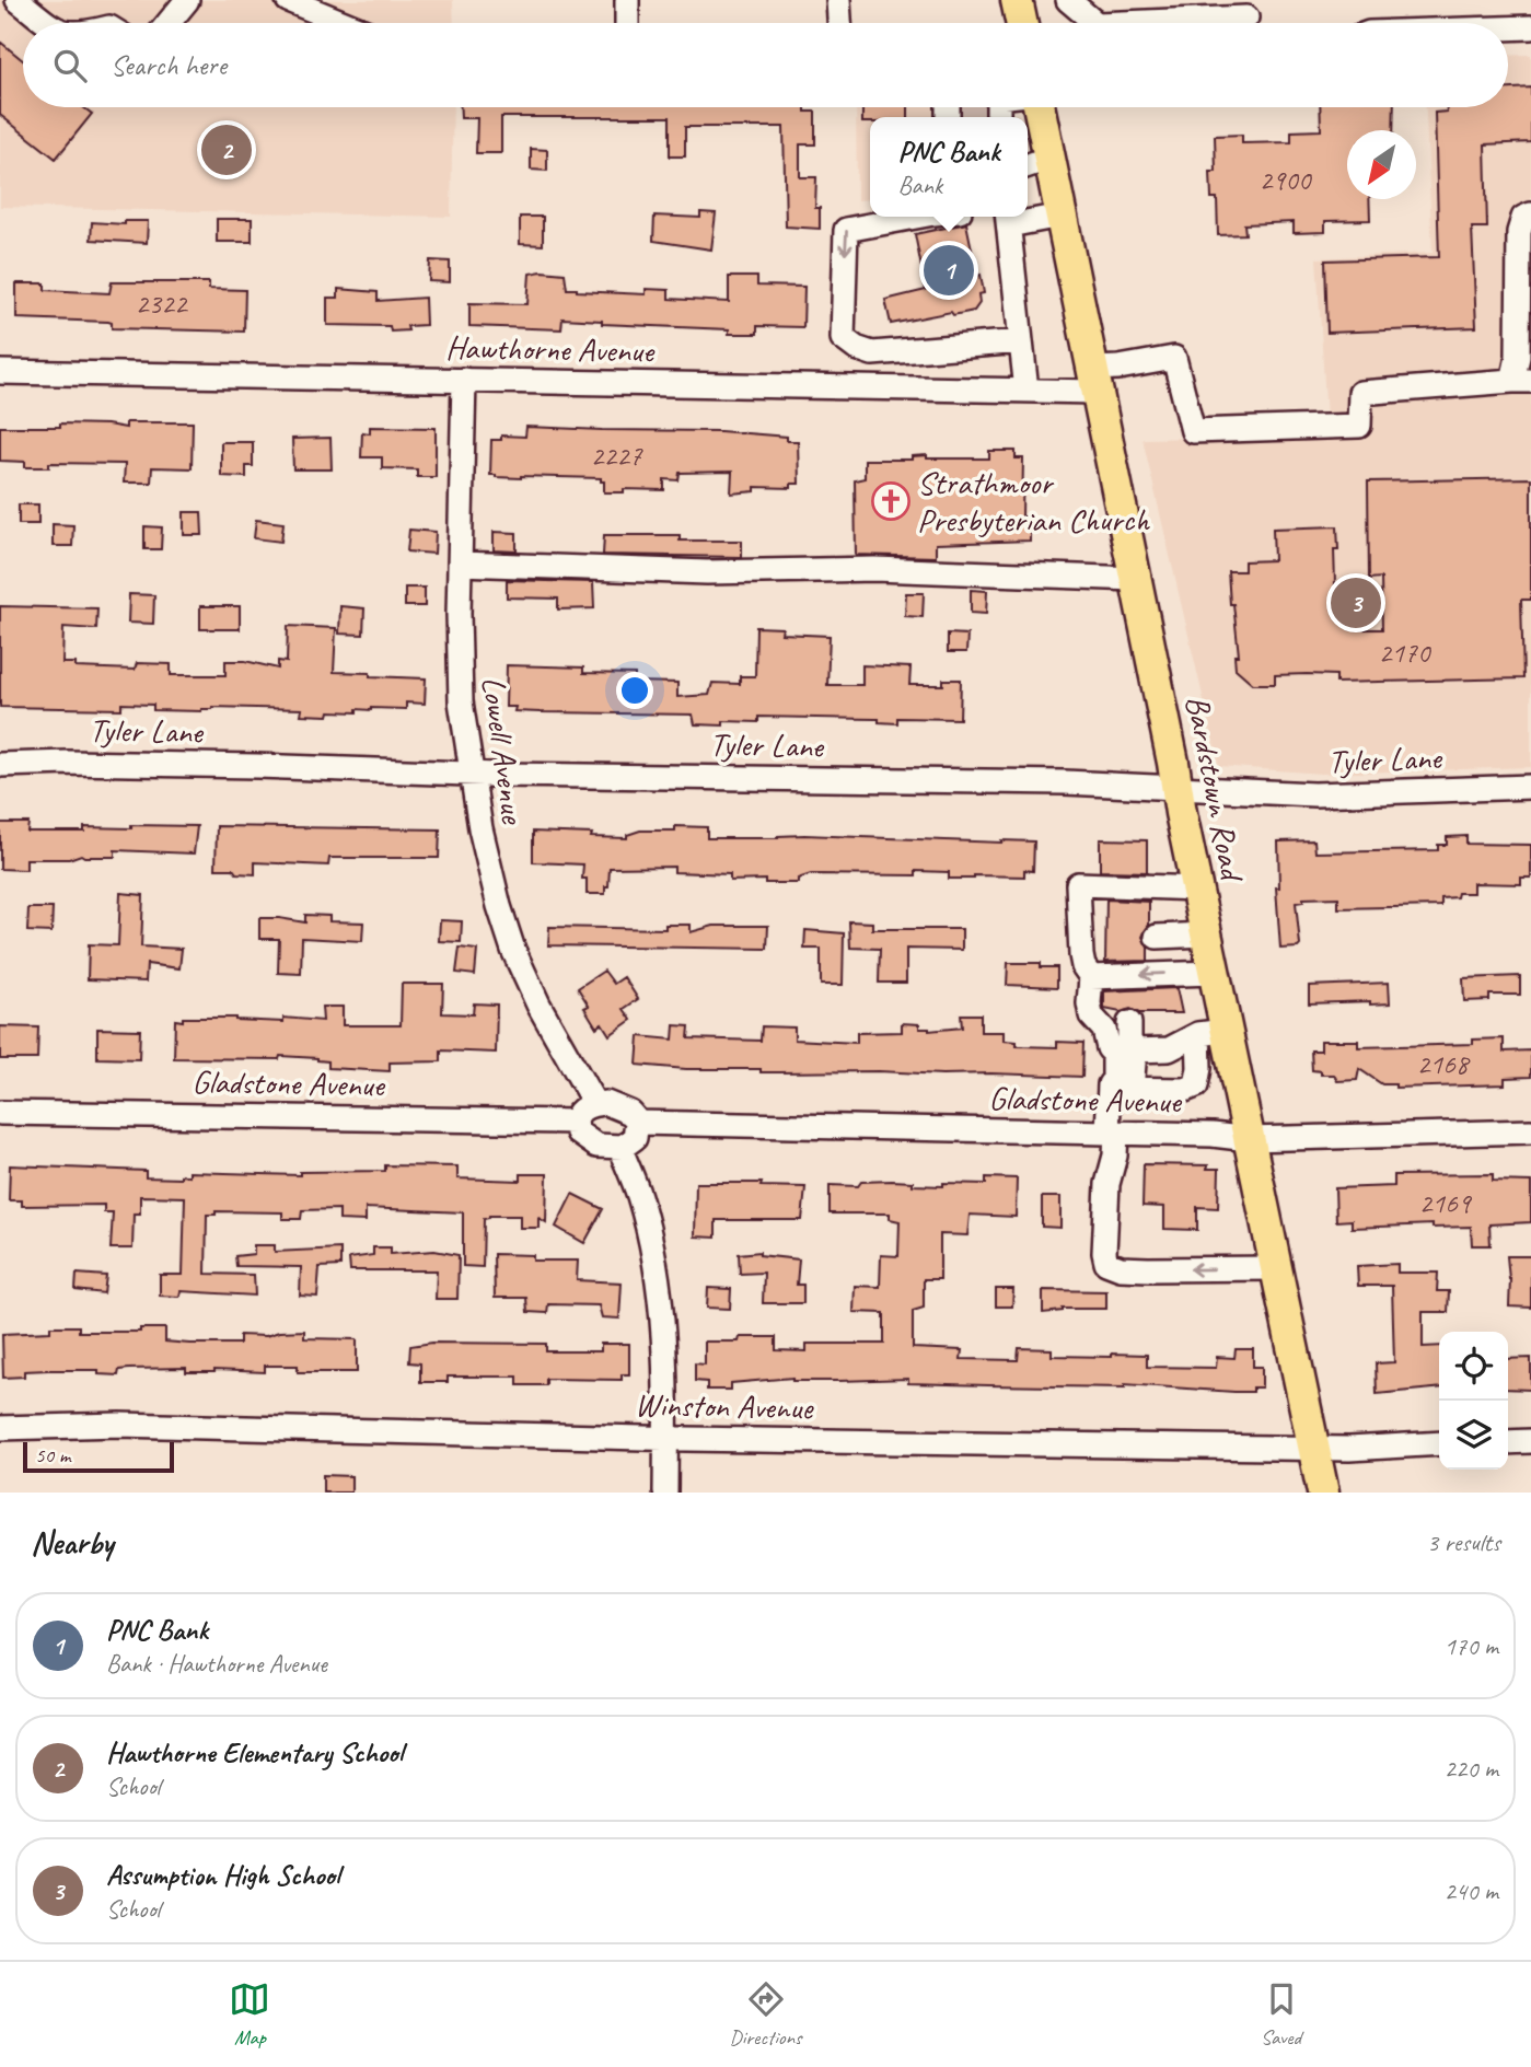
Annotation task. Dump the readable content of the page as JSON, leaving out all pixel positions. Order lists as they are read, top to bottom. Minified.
{"streets":{"main road":["Bardstown Road"],"street":["Hawthorne Avenue","Tyler Lane","Lowell Avenue","Gladstone Avenue","Winston Avenue"]},"crossings":[["Hawthorne Avenue","Lowell Avenue"],["Hawthorne Avenue","Bardstown Road"],["Tyler Lane","Lowell Avenue"],["Tyler Lane","Bardstown Road"],["Lowell Avenue","Gladstone Avenue"],["Bardstown Road","Gladstone Avenue"],["Bardstown Road","Winston Avenue"]],"places":{"church":["Strathmoor Presbyterian Church"]},"house_numbers":["2900","2322","2227","2170","2168","2169"],"scale_bar":"50 m","north":"bottom left","page":{"search":"Search here","popup":["PNC Bank","Bank"],"pins":["2","1","3"],"scale":"50 m","heading":["Nearby","3 results"],"list":[{"mark":"1","name":"PNC Bank","note":"Bank · Hawthorne Avenue","value":"170 m"},{"mark":"2","name":"Hawthorne Elementary School","note":"School","value":"220 m"},{"mark":"3","name":"Assumption High School","note":"School","value":"240 m"}],"nav":["Map","Directions","Saved"]}}
